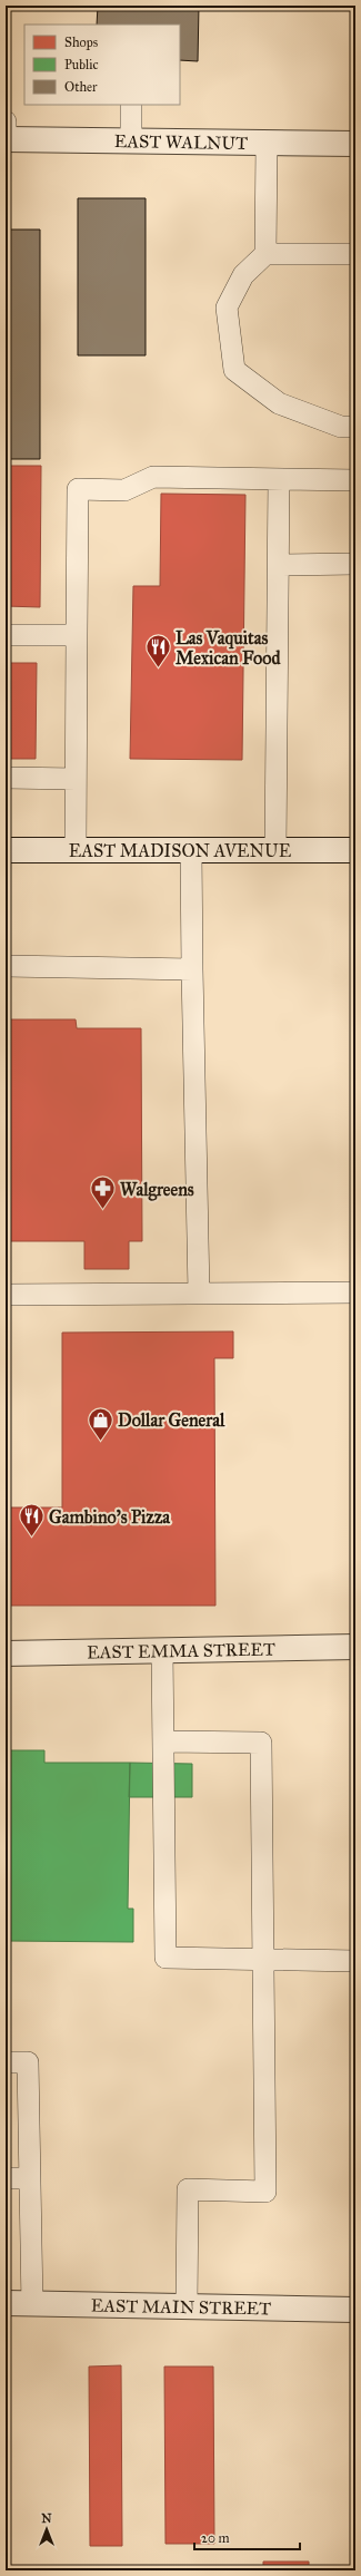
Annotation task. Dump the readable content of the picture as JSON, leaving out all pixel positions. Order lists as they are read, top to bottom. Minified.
{"streets":{"street":["EAST WALNUT","EAST MADISON AVENUE","EAST EMMA STREET","EAST MAIN STREET"]},"places":{"restaurant":["Las Vaquitas Mexican Food","Gambino's Pizza"],"pharmacy":["Walgreens"],"shop":["Dollar General"]},"legend":["Shops","Public","Other"],"scale_bar":"20 m","north":"top"}
